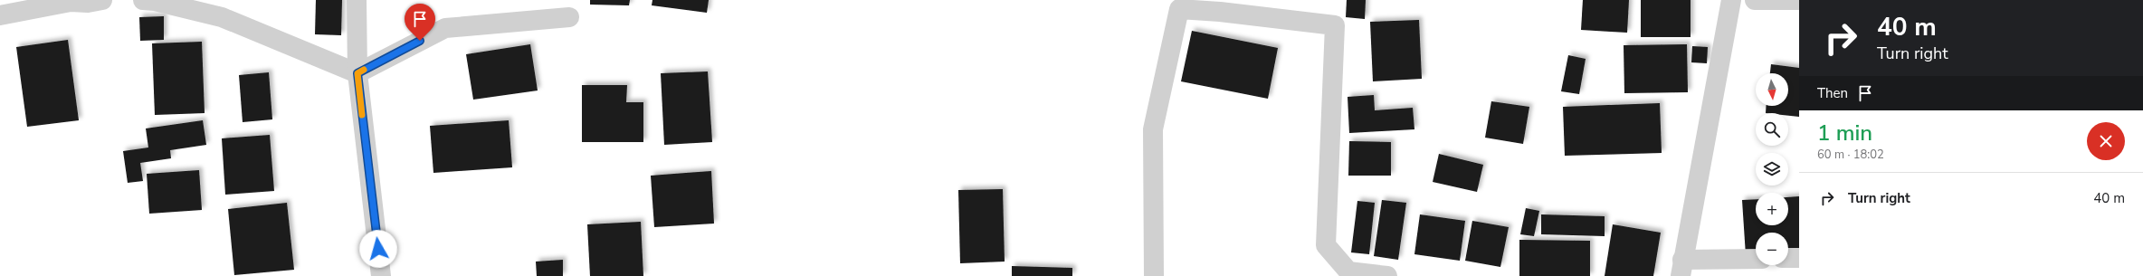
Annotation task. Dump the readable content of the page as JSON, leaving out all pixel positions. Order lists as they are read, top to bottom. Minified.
{"north":"bottom","page":{"turn":["40 m","Turn right"],"map_buttons":["+","−"],"then":"Then","heading":["1 min","60 m · 18:02"],"list":[{"name":"Turn right","value":"40 m"}]}}
